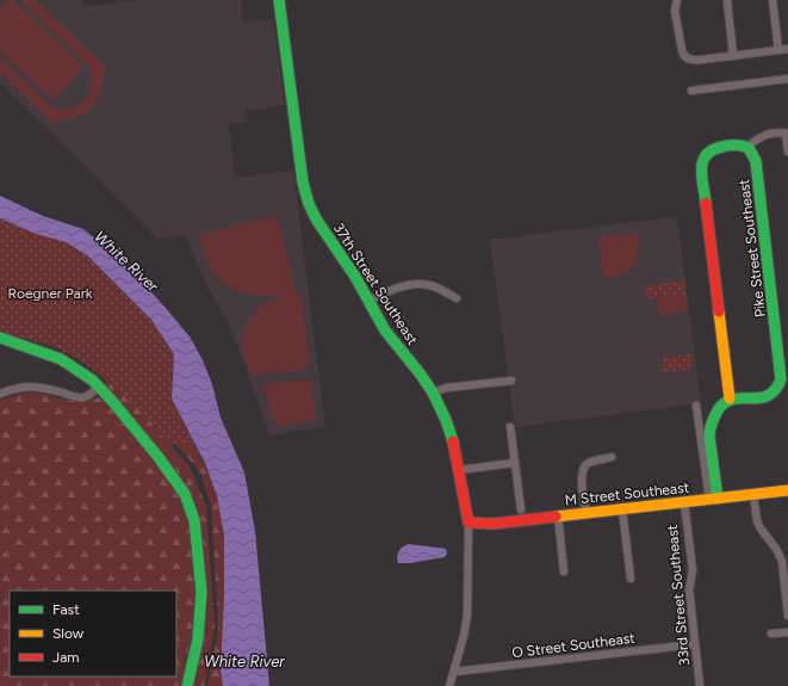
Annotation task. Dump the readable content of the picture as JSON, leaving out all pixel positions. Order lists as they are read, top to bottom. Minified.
{"streets":{"street":["Pike Street Southeast","37th Street Southeast","M Street Southeast","33rd Street Southeast","O Street Southeast"]},"crossings":[["37th Street Southeast","M Street Southeast"],["37th Street Southeast","O Street Southeast"],["M Street Southeast","33rd Street Southeast"],["33rd Street Southeast","O Street Southeast"]],"water":["White River"],"parks":["Roegner Park"],"legend":["Fast","Slow","Jam"]}
